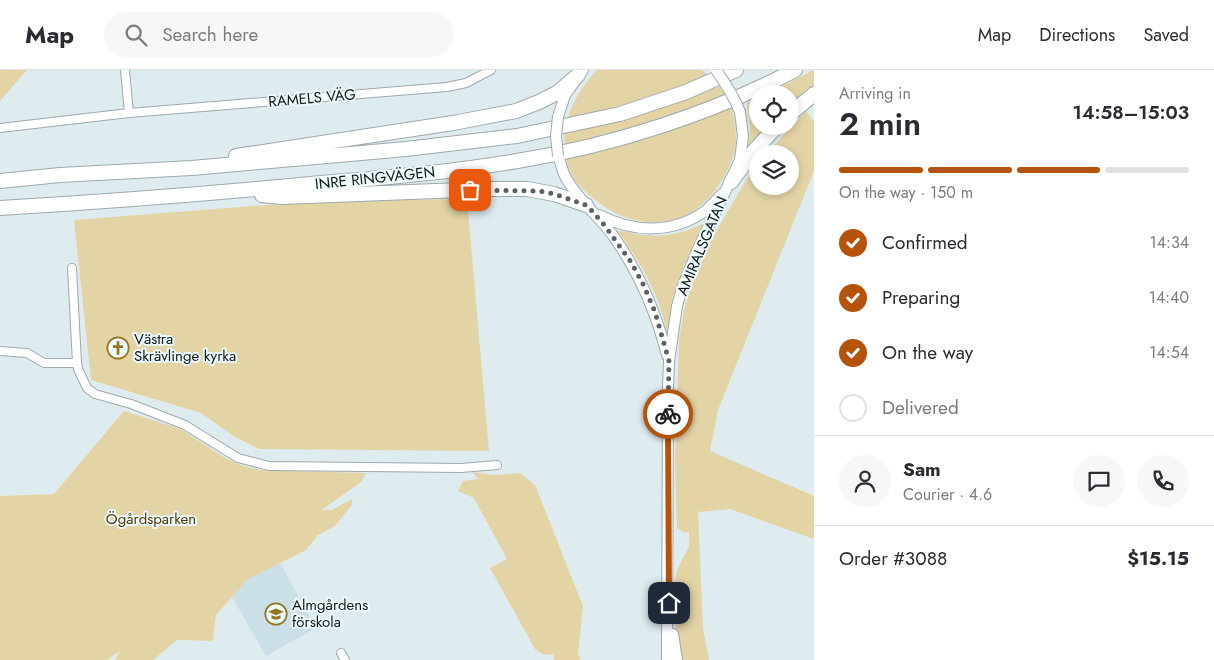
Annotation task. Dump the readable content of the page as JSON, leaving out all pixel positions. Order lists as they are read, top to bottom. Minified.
{"streets":{"highway":["INRE RINGVÄGEN"],"main road":["AMIRALSGATAN"],"street":["RAMELS VÄG"]},"parks":["Ögårdsparken"],"places":{"church":["Västra Skrävlinge kyrka"],"school or university":["Almgårdens förskola"]},"page":{"header":"Map","search":"Search here","nav":["Map","Directions","Saved"],"heading":["2 min","Arriving in","14:58–15:03"],"panel":["Sam","Courier · 4.6","Order #3088","$15.15"],"bar":"On the way · 150 m","list":[["Confirmed","14:34"],["Preparing","14:40"],["On the way","14:54"],"Delivered"]}}
